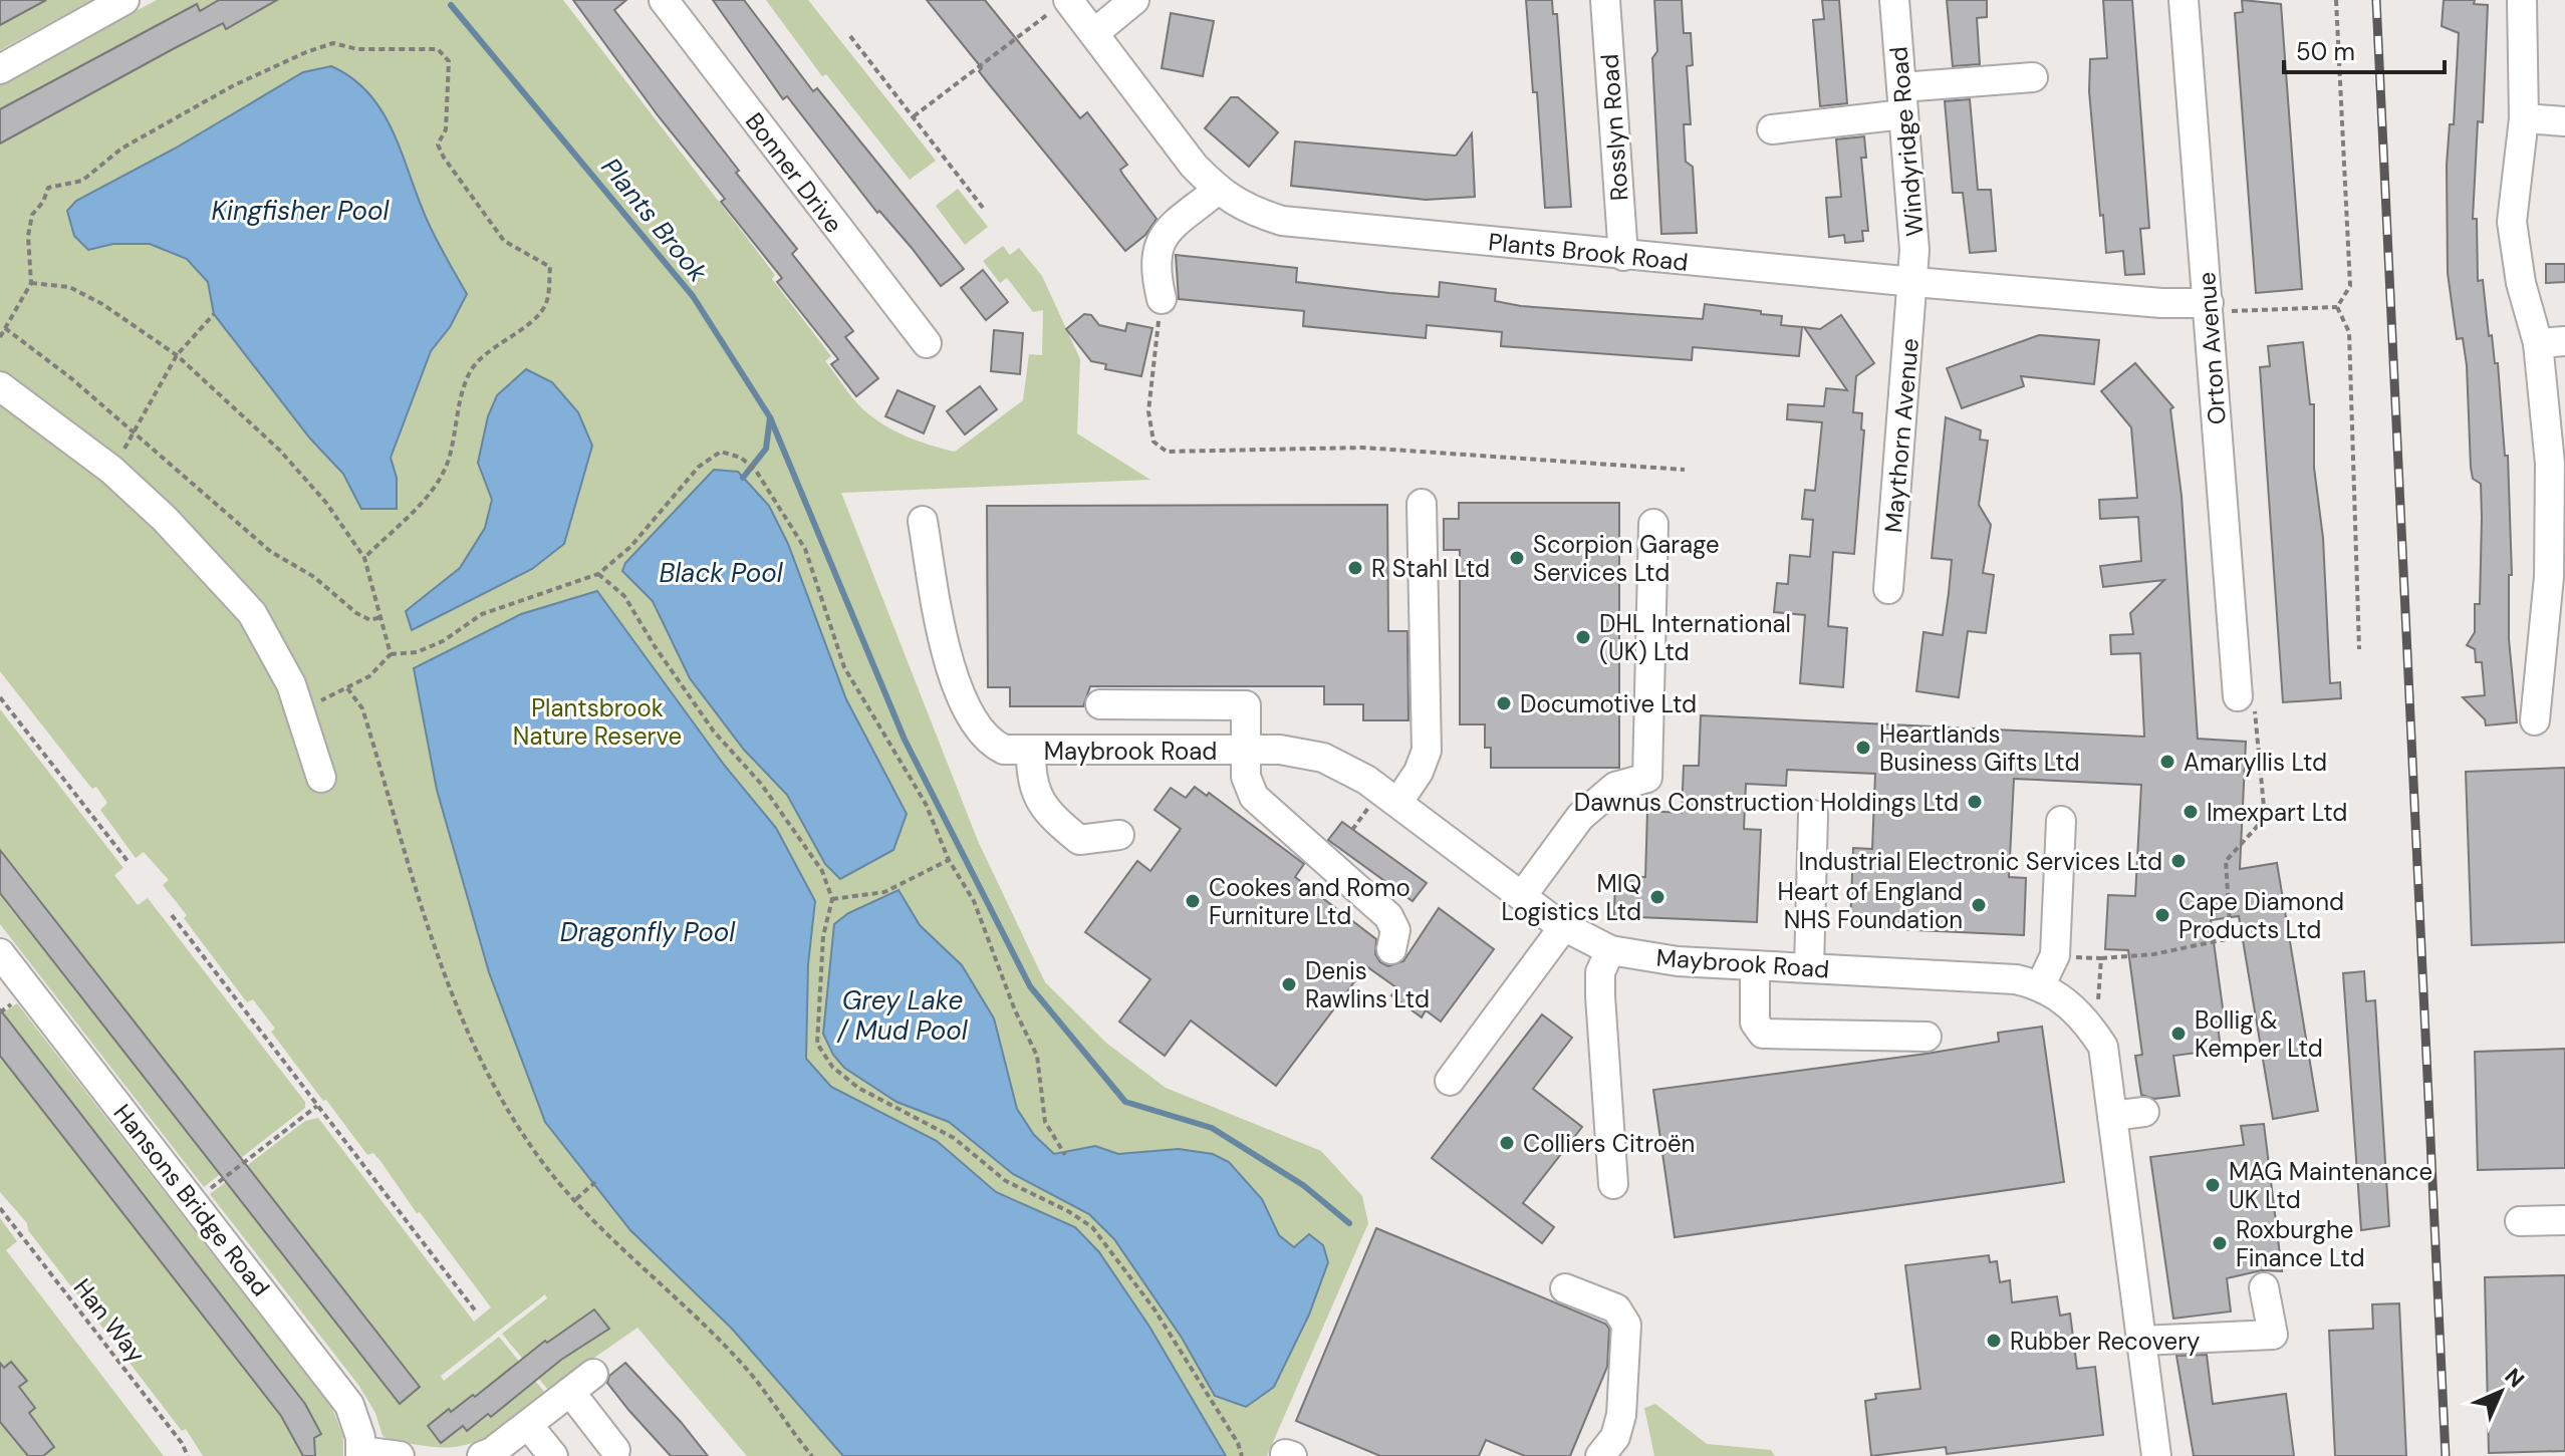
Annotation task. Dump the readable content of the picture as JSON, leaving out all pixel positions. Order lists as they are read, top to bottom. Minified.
{"streets":{"street":["Rosslyn Road","Windyridge Road","Bonner Drive","Plants Brook Road","Orton Avenue","Maythorn Avenue","Maybrook Road","Hansons Bridge Road"],"path":["Han Way"]},"crossings":[["Rosslyn Road","Plants Brook Road"],["Windyridge Road","Plants Brook Road"],["Windyridge Road","Maythorn Avenue"],["Plants Brook Road","Orton Avenue"],["Plants Brook Road","Maythorn Avenue"]],"water":["Kingfisher Pool","Plants Brook","Black Pool","Dragonfly Pool","Grey Lake / Mud Pool"],"parks":["Plantsbrook Nature Reserve"],"places":["Scorpion Garage Services Ltd","R Stahl Ltd","DHL International (UK) Ltd","Documotive Ltd","Heartlands Business Gifts Ltd","Amaryllis Ltd","Dawnus Construction Holdings Ltd","Imexpart Ltd","Industrial Electronic Services Ltd","MIQ Logistics Ltd","Cookes and Romo Furniture Ltd","Heart of England NHS Foundation","Cape Diamond Products Ltd","Denis Rawlins Ltd","Bollig & Kemper Ltd","Colliers Citroën","MAG Maintenance UK Ltd","Roxburghe Finance Ltd","Rubber Recovery"],"scale_bar":"50 m","north":"top right"}
